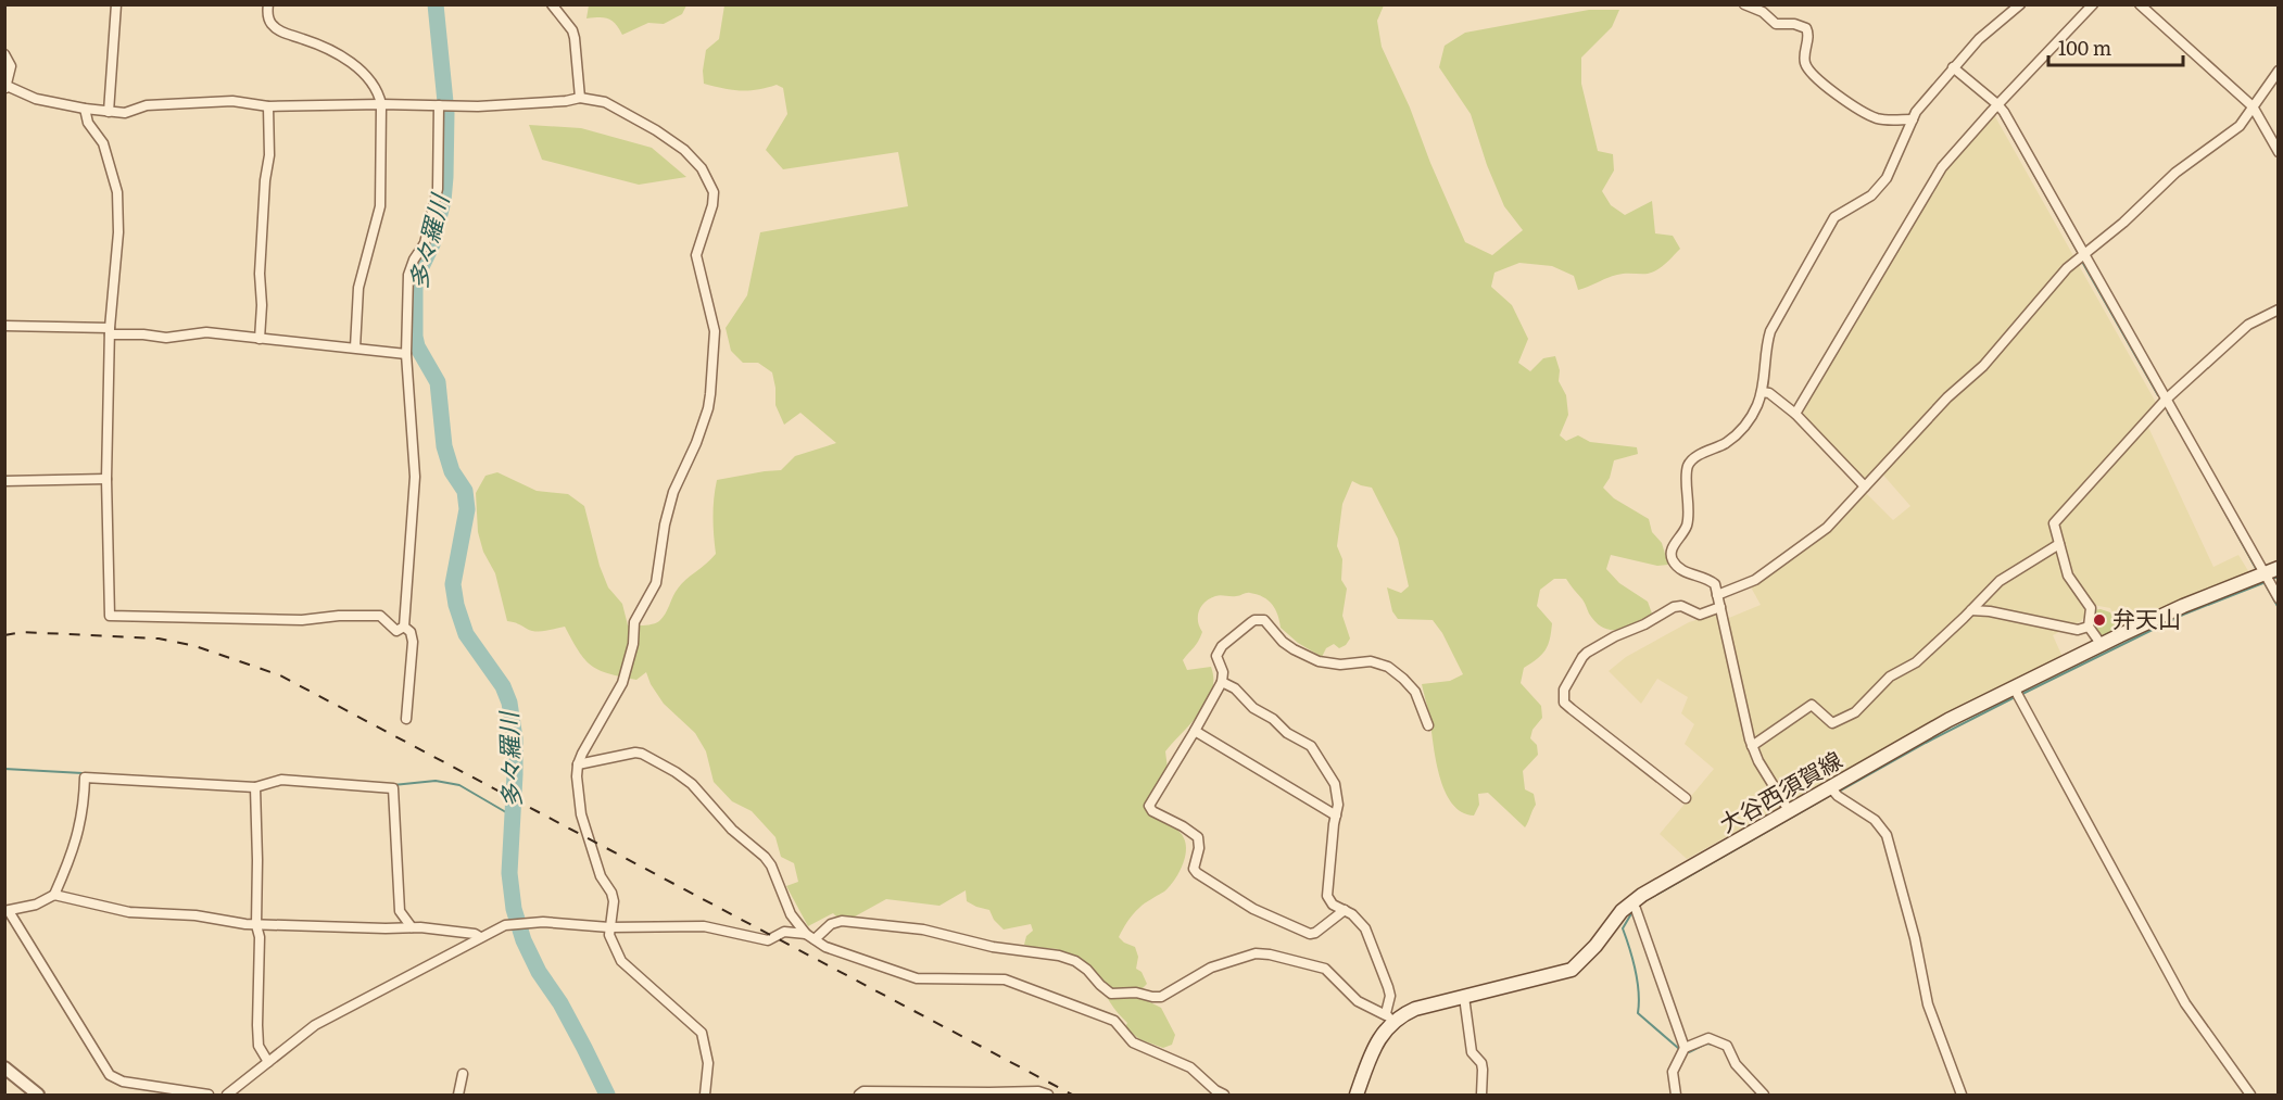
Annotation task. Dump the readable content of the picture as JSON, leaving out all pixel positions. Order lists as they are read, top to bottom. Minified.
{"streets":{"main road":["大谷西須賀線"]},"water":["多々羅川"],"places":["弁天山"],"scale_bar":"100 m"}
